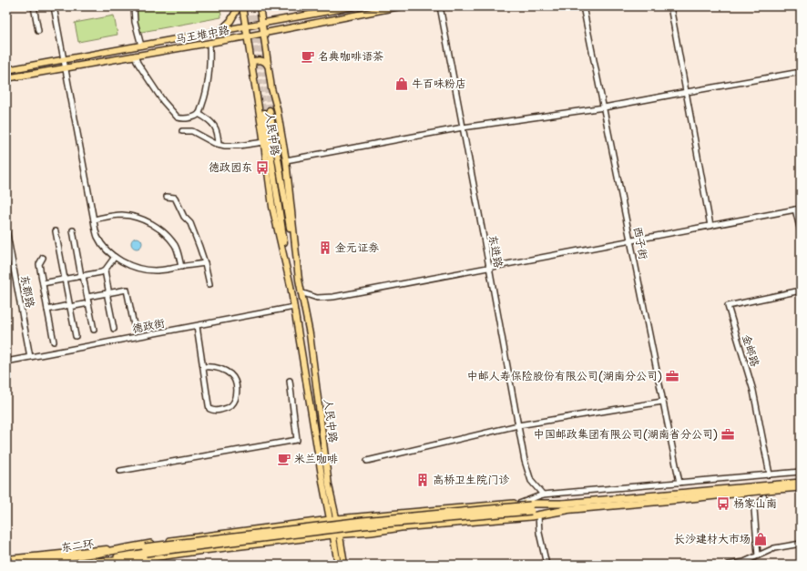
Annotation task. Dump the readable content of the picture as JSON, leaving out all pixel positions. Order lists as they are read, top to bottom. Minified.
{"streets":{"highway":["东二环"],"main road":["马王堆中路","人民中路"],"street":["西子街","东进路","东郡路","德政街","金邮路"]},"crossings":[["马王堆中路","人民中路"],["人民中路","德政街"],["东郡路","德政街"]],"places":{"cafe":["名典咖啡语茶","米兰咖啡"],"shop":["牛百味粉店","长沙建材大市场"],"bus stop":["德政园东","杨家山南"],"building":["金元证券","高桥卫生院门诊"],"office":["中邮人寿保险股份有限公司(湖南分公司)","中国邮政集团有限公司(湖南省分公司)"]}}
